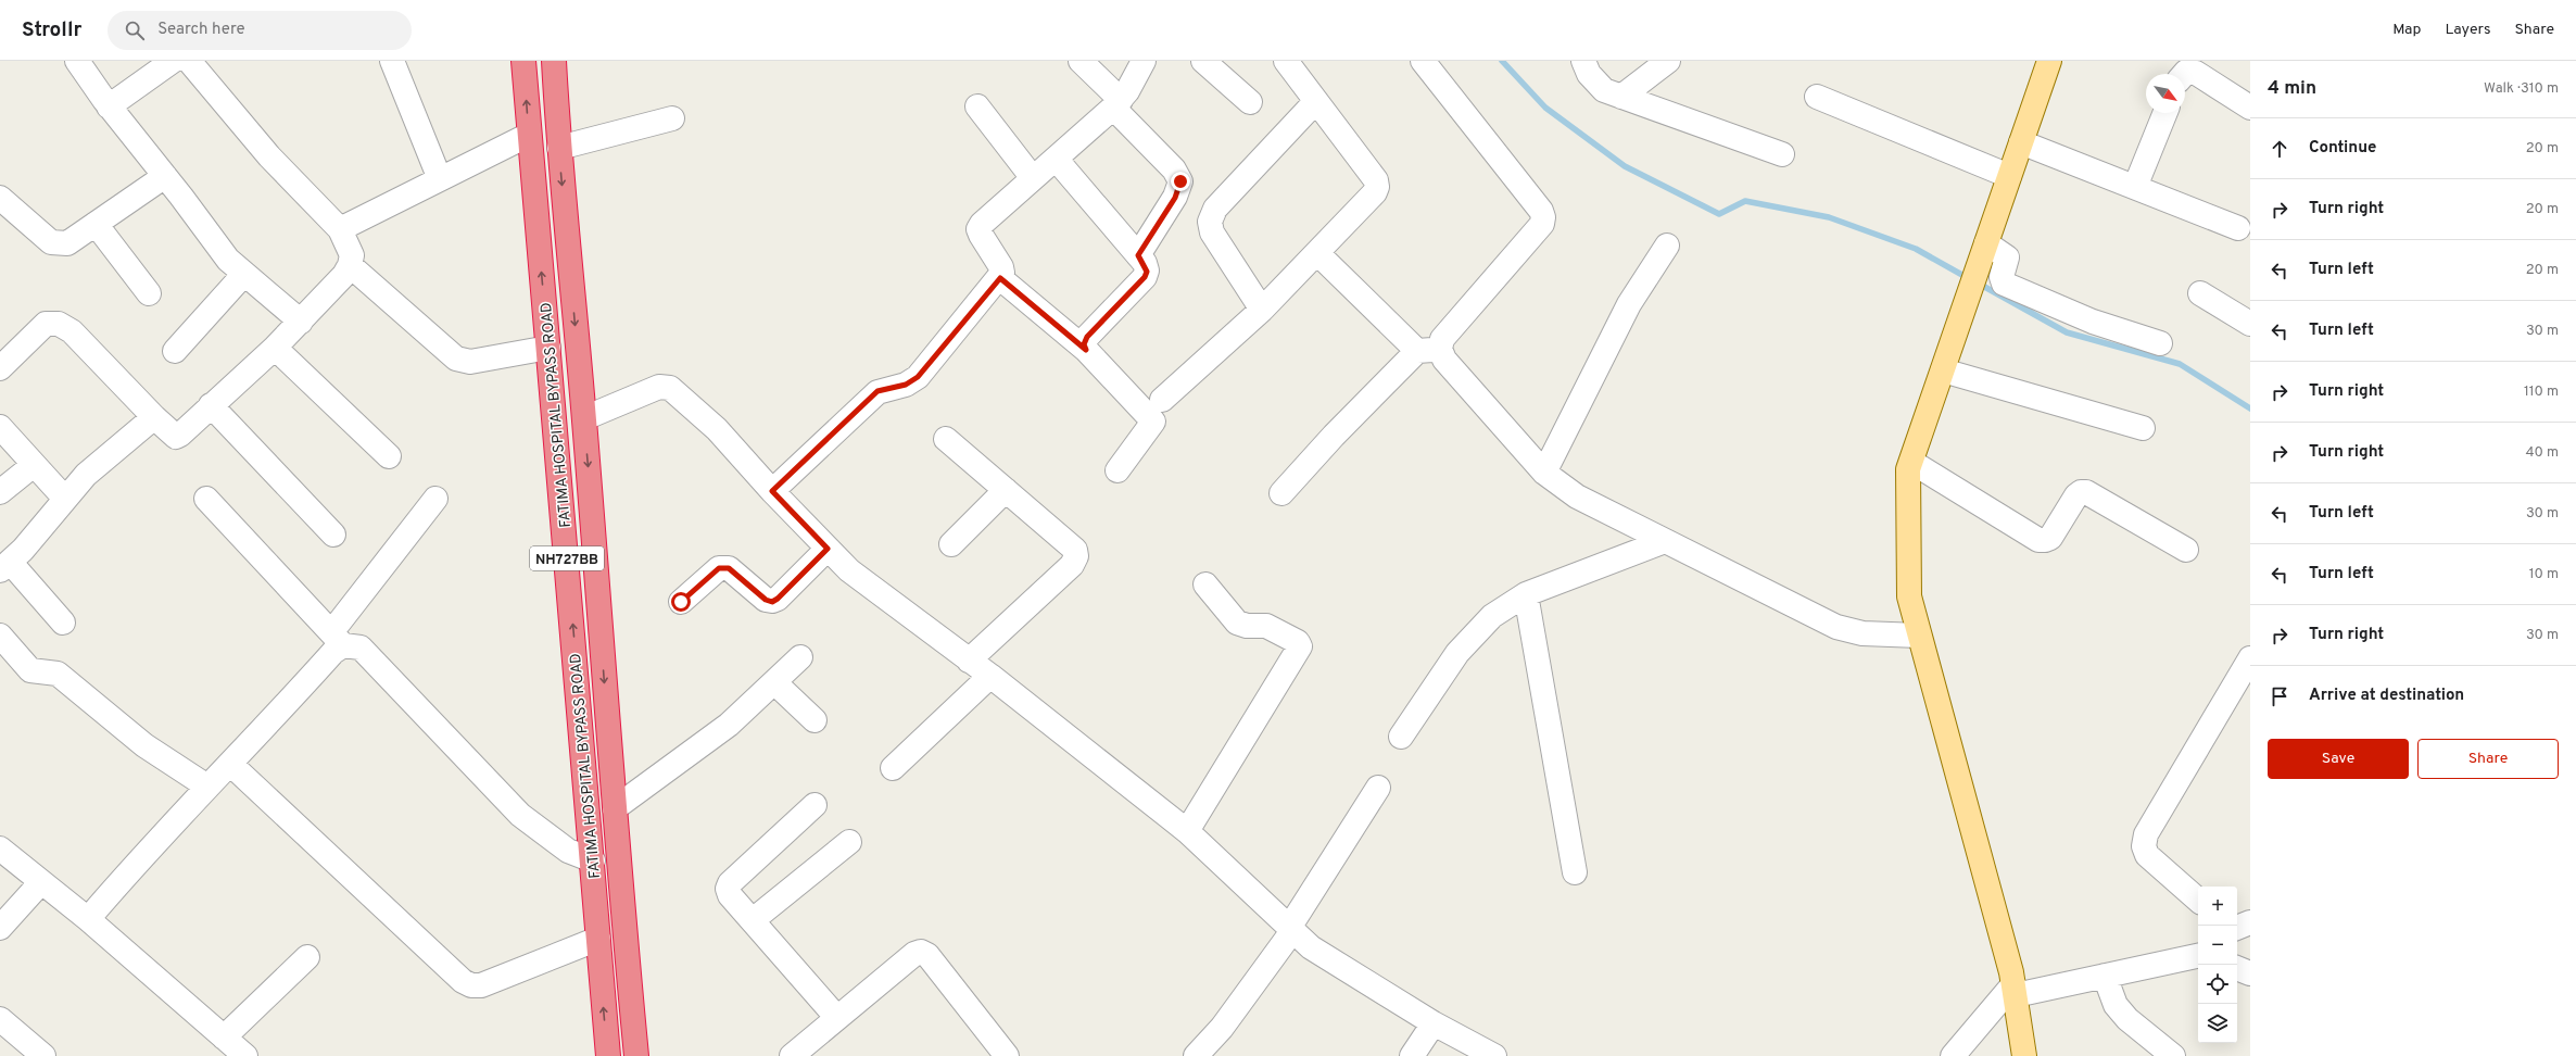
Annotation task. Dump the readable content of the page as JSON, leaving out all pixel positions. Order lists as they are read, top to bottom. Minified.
{"streets":{"highway":["FATIMA HOSPITAL BYPASS ROAD","NH727BB"]},"north":"bottom right","page":{"header":"Strollr","search":"Search here","nav":["Map","Layers","Share"],"heading":["4 min","Walk · 310 m"],"list":[["Continue","20 m"],["Turn right","20 m"],["Turn left","20 m"],["Turn left","30 m"],["Turn right","110 m"],["Turn right","40 m"],["Turn left","30 m"],["Turn left","10 m"],["Turn right","30 m"],"Arrive at destination"],"buttons":["Save","Share"],"map_buttons":["+","−"]}}
